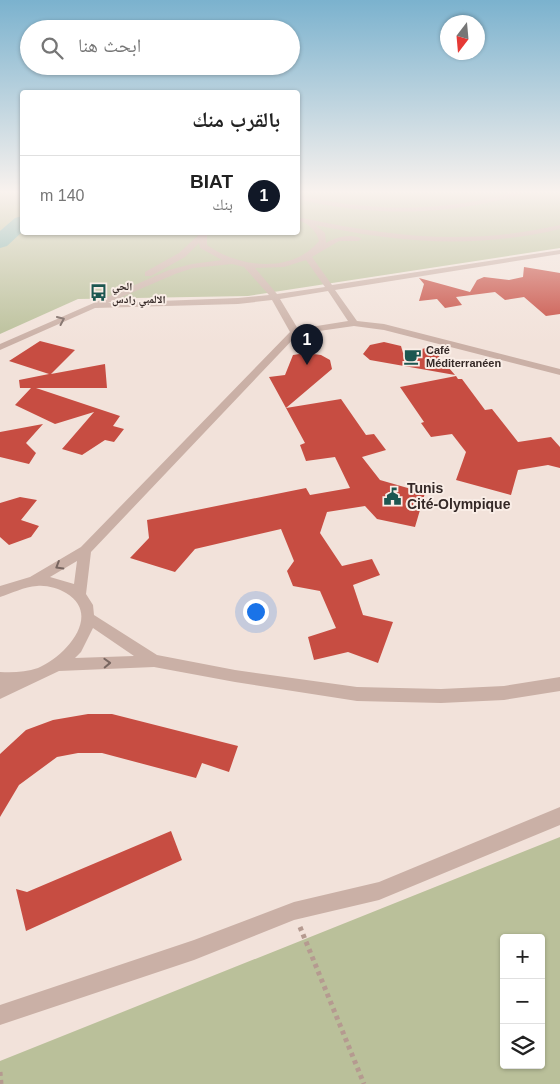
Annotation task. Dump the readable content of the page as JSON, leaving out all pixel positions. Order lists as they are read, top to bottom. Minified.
{"places":{"bus stop":["الحي الالمبي رادس"],"cafe":["Café Méditerranéen"],"public building":["Tunis Cité-Olympique"]},"north":"bottom","page":{"search":"ابحث هنا","heading":"بالقرب منك","list":[{"mark":"1","name":"BIAT","note":"بنك","value":"140 m"}],"pins":"1","map_buttons":["+","−"]}}
